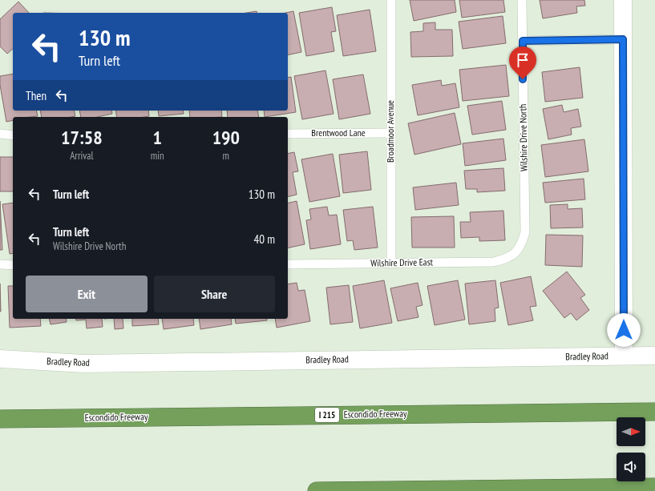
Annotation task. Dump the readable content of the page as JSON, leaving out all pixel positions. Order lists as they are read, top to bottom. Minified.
{"streets":{"highway":["Escondido Freeway","I 215"],"street":["Bradley Road"],"lane":["Broadmoor Avenue","Brentwood Lane","Wilshire Drive North","Wilshire Drive East"]},"crossings":[["Broadmoor Avenue","Brentwood Lane"],["Broadmoor Avenue","Wilshire Drive East"],["Wilshire Drive North","Wilshire Drive East"]],"north":"right","page":{"turn":["130 m","Turn left"],"then":"Then","eta":["17:58","Arrival","1","min","190","m"],"list":[{"name":"Turn left","value":"130 m"},{"name":"Turn left","note":"Wilshire Drive North","value":"40 m"}],"buttons":["Exit","Share"]}}
